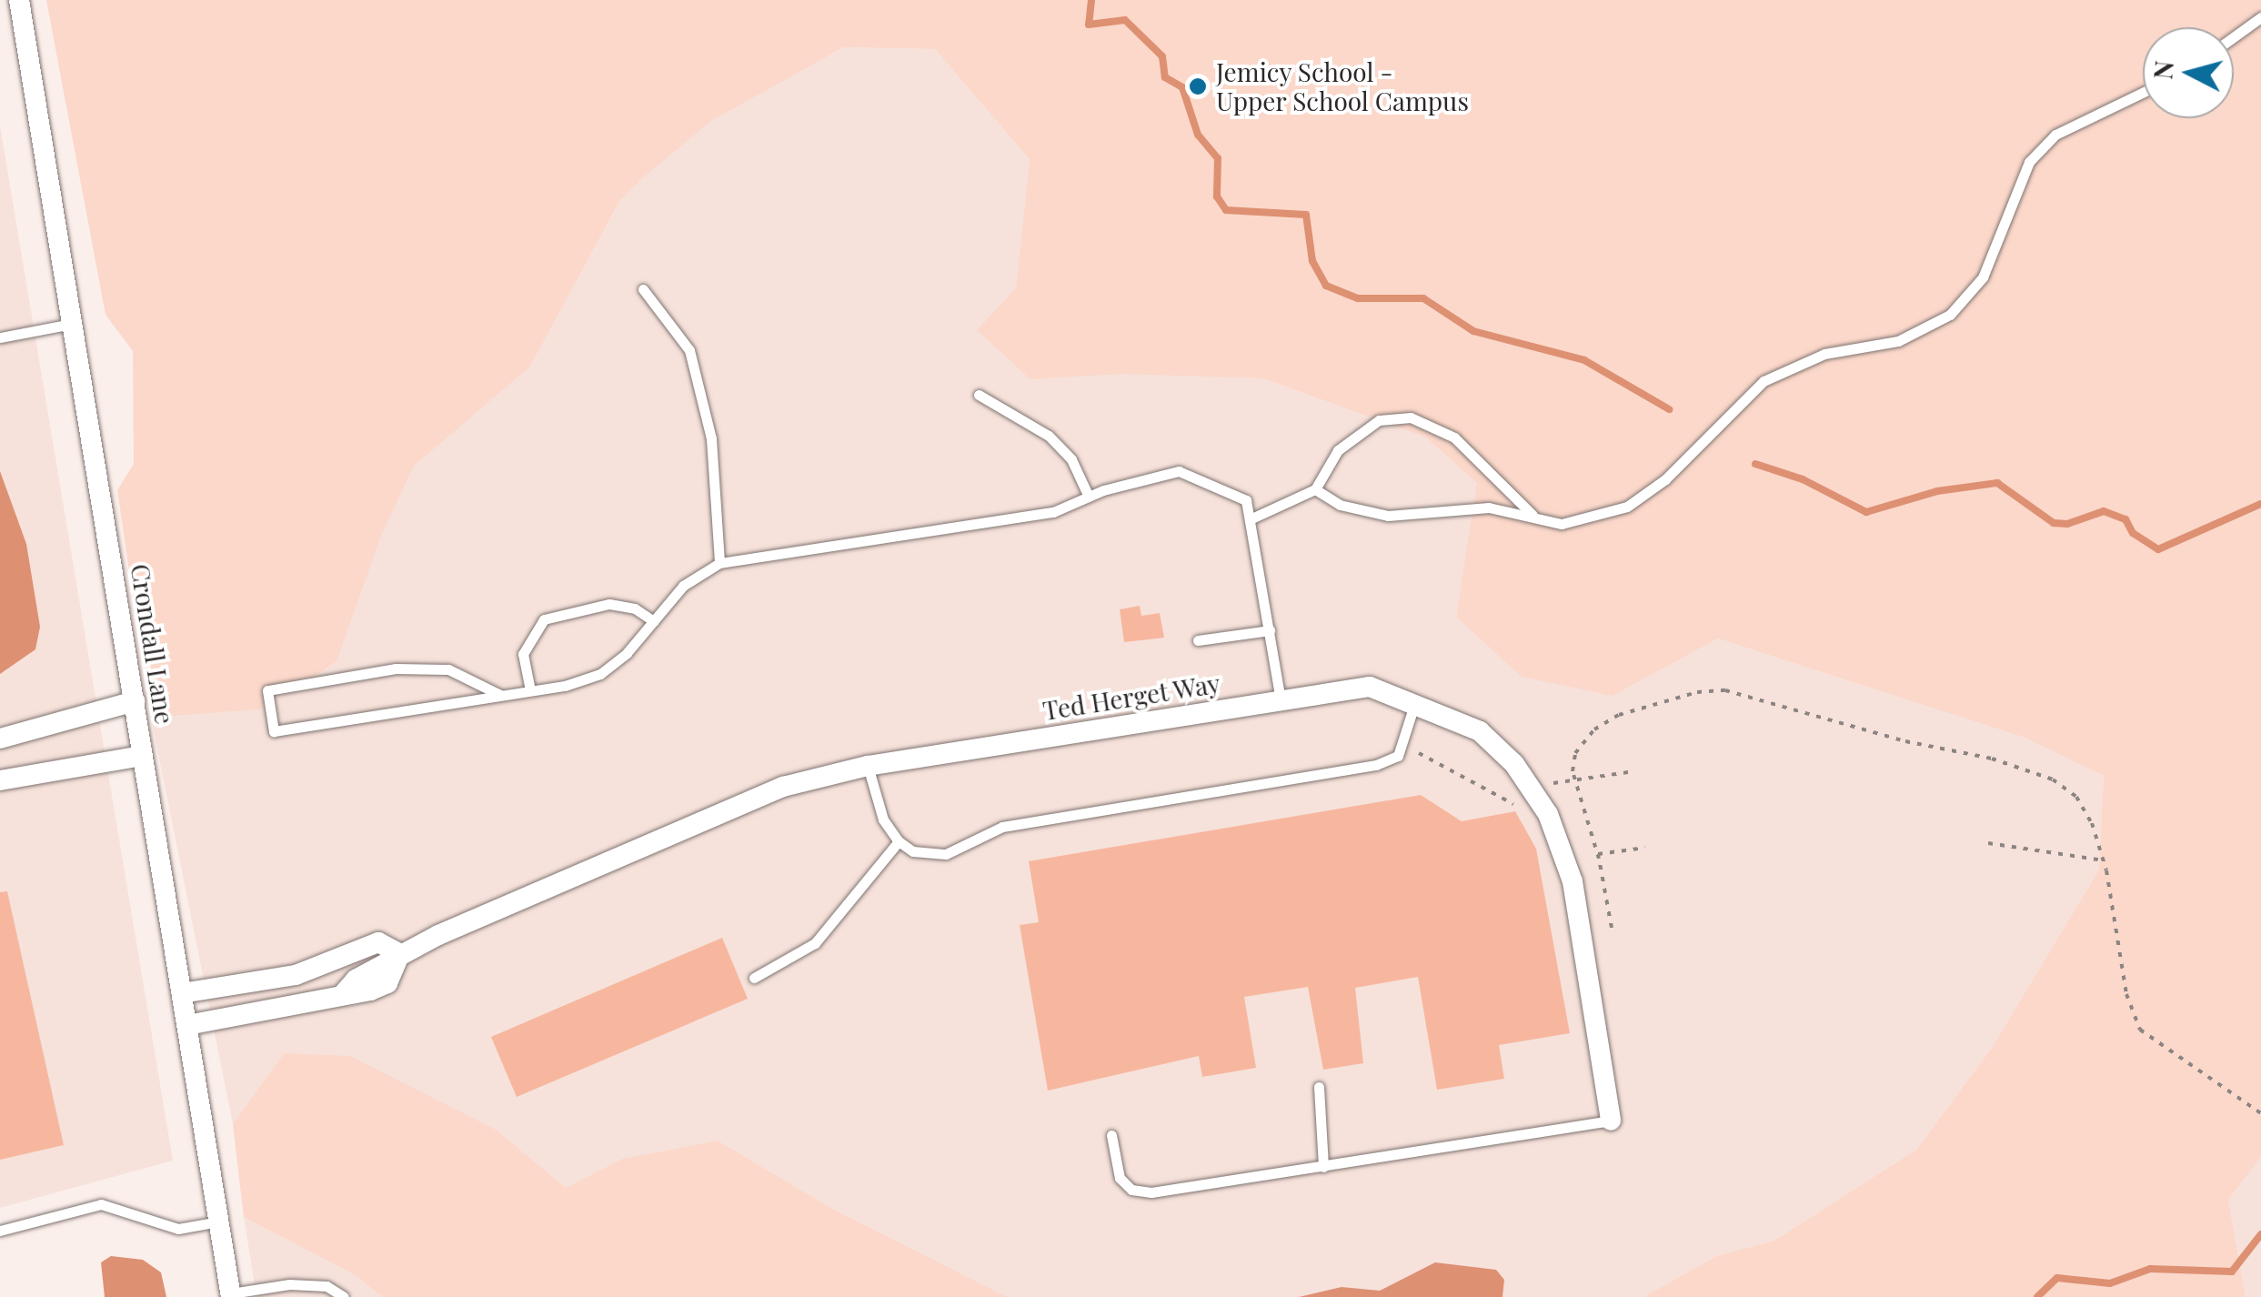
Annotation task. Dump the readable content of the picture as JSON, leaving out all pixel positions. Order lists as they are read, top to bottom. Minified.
{"streets":{"street":["Crondall Lane","Ted Herget Way"]},"crossings":[["Crondall Lane","Ted Herget Way"]],"places":["Jemicy School - Upper School Campus"],"north":"left"}
